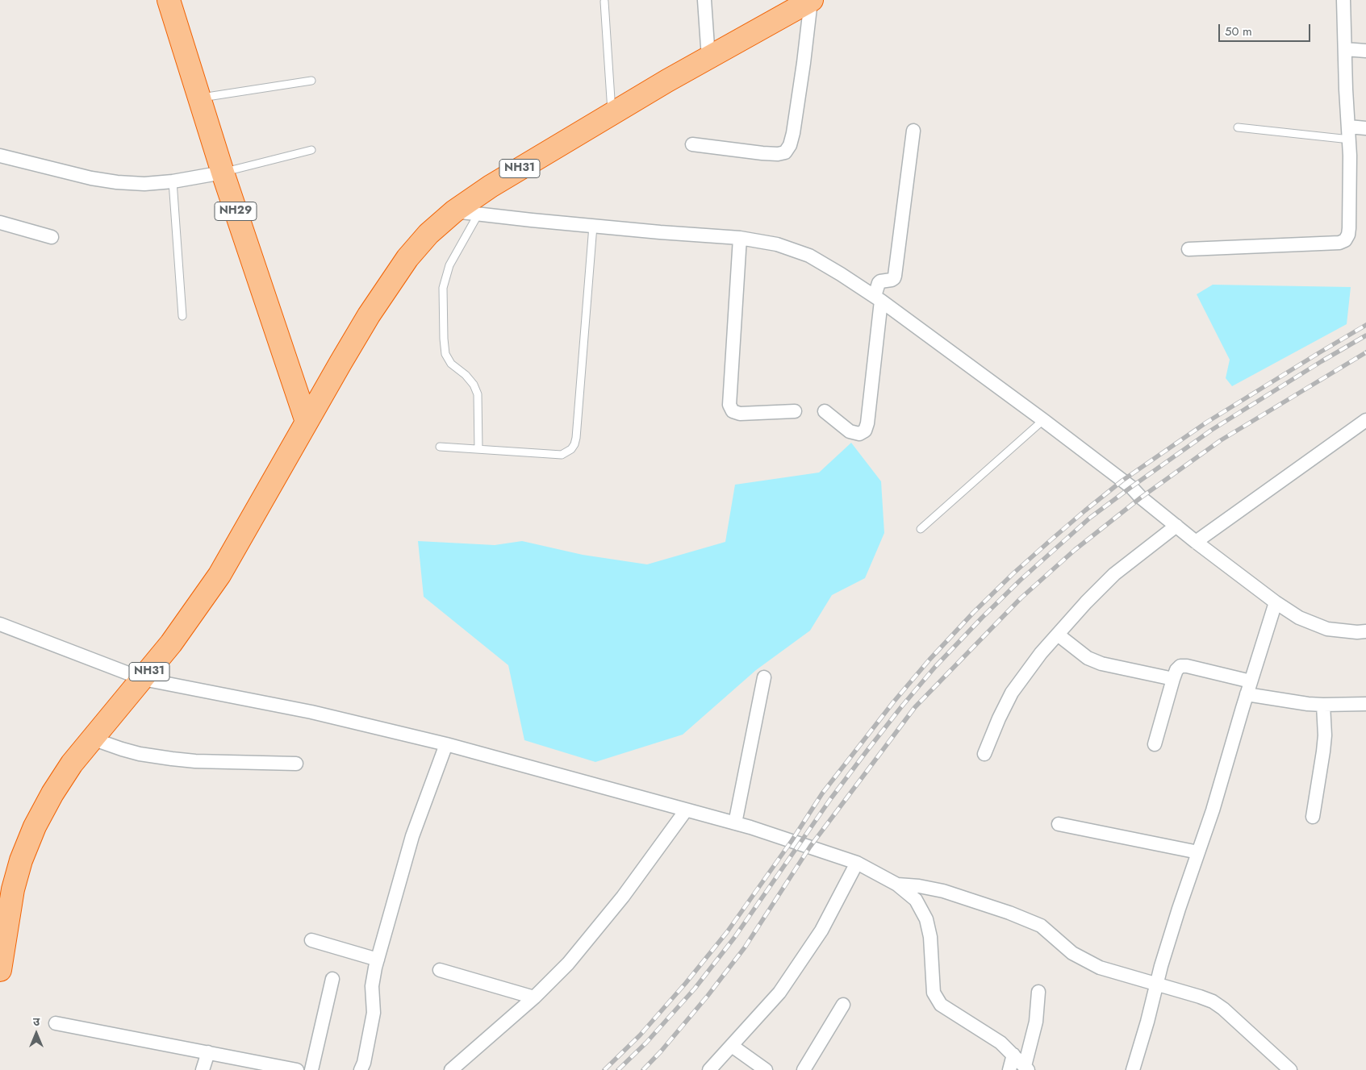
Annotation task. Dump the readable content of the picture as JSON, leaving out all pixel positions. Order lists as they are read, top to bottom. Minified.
{"streets":{"highway":["NH31","NH29"]},"crossings":[["NH31","NH29"]],"scale_bar":"50 m","north":"top"}
